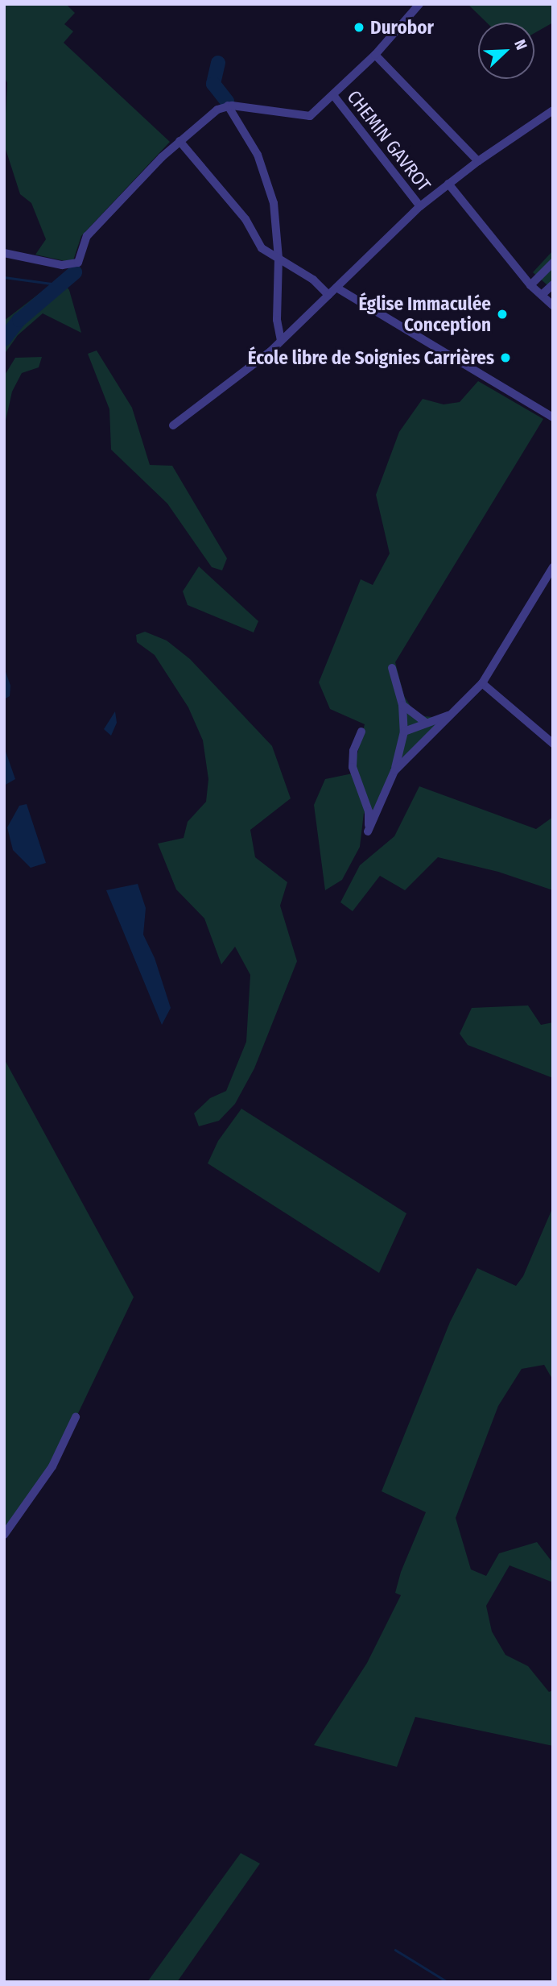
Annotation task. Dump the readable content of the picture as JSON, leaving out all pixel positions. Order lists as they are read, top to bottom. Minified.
{"streets":{"street":["CHEMIN GAVROT"]},"places":["Durobor","Église Immaculée Conception","École libre de Soignies Carrières"],"north":"top right"}
